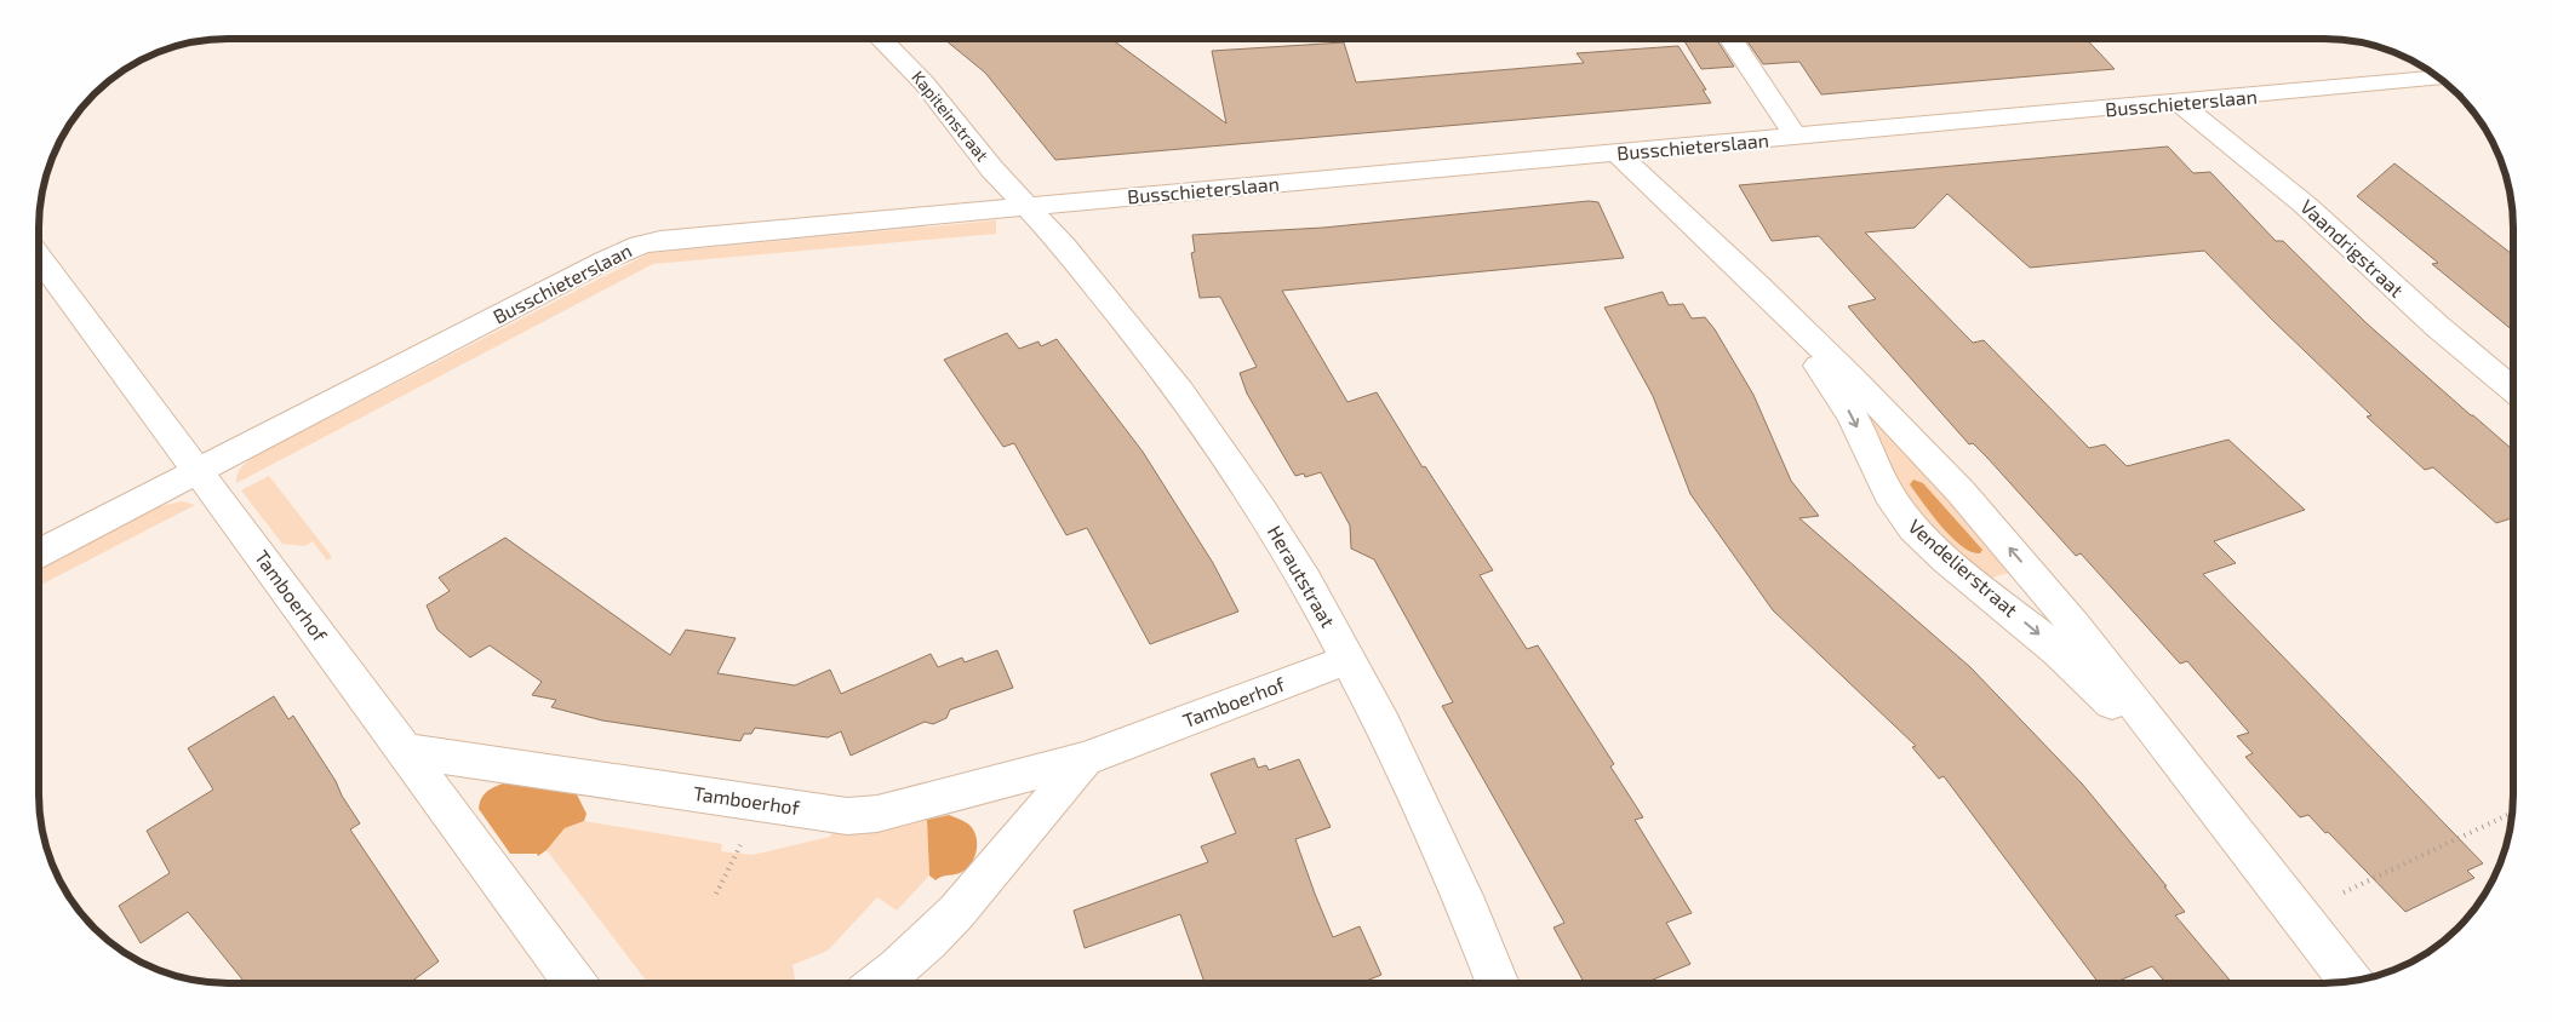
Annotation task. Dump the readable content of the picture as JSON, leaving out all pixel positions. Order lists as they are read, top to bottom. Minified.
{"streets":{"street":["Busschieterslaan","Kapiteinstraat","Vaandrigstraat","Vendelierstraat","Herautstraat","Tamboerhof"]},"crossings":[["Busschieterslaan","Kapiteinstraat"],["Busschieterslaan","Vaandrigstraat"],["Busschieterslaan","Vendelierstraat"],["Busschieterslaan","Herautstraat"],["Busschieterslaan","Tamboerhof"],["Kapiteinstraat","Herautstraat"],["Herautstraat","Tamboerhof"]]}
